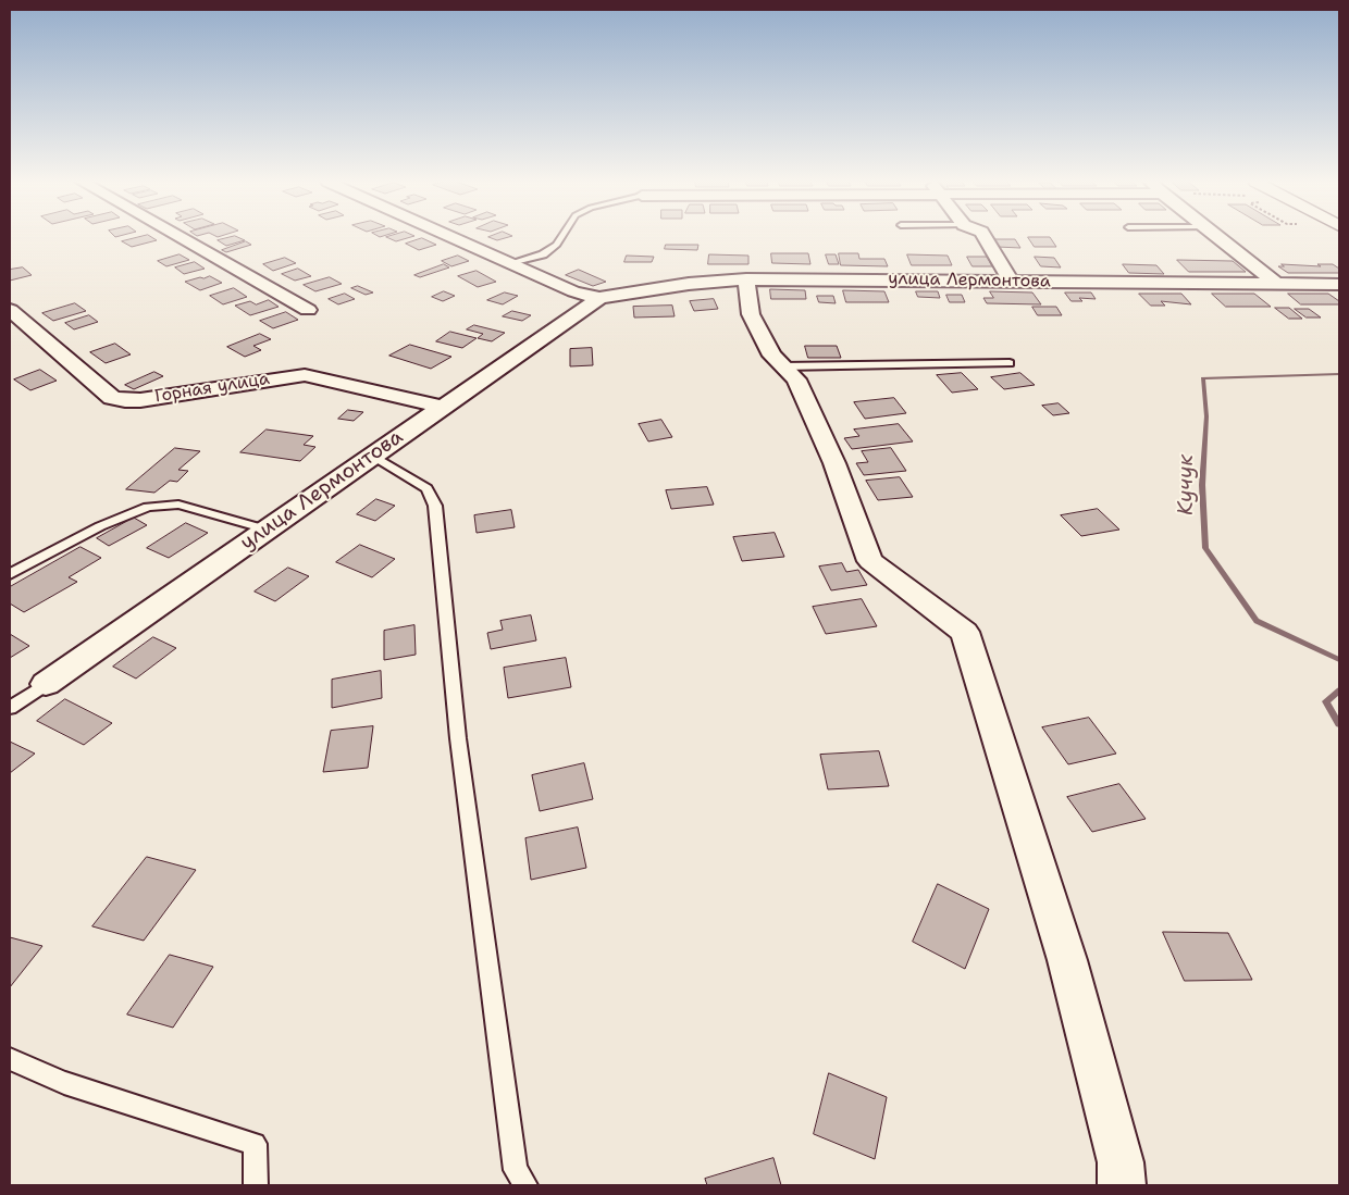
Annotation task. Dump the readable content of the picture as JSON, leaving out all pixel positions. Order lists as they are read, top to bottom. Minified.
{"streets":{"street":["улица Лермонтова","Горная улица"]},"crossings":[["улица Лермонтова","Горная улица"]],"water":["Кучук"]}
